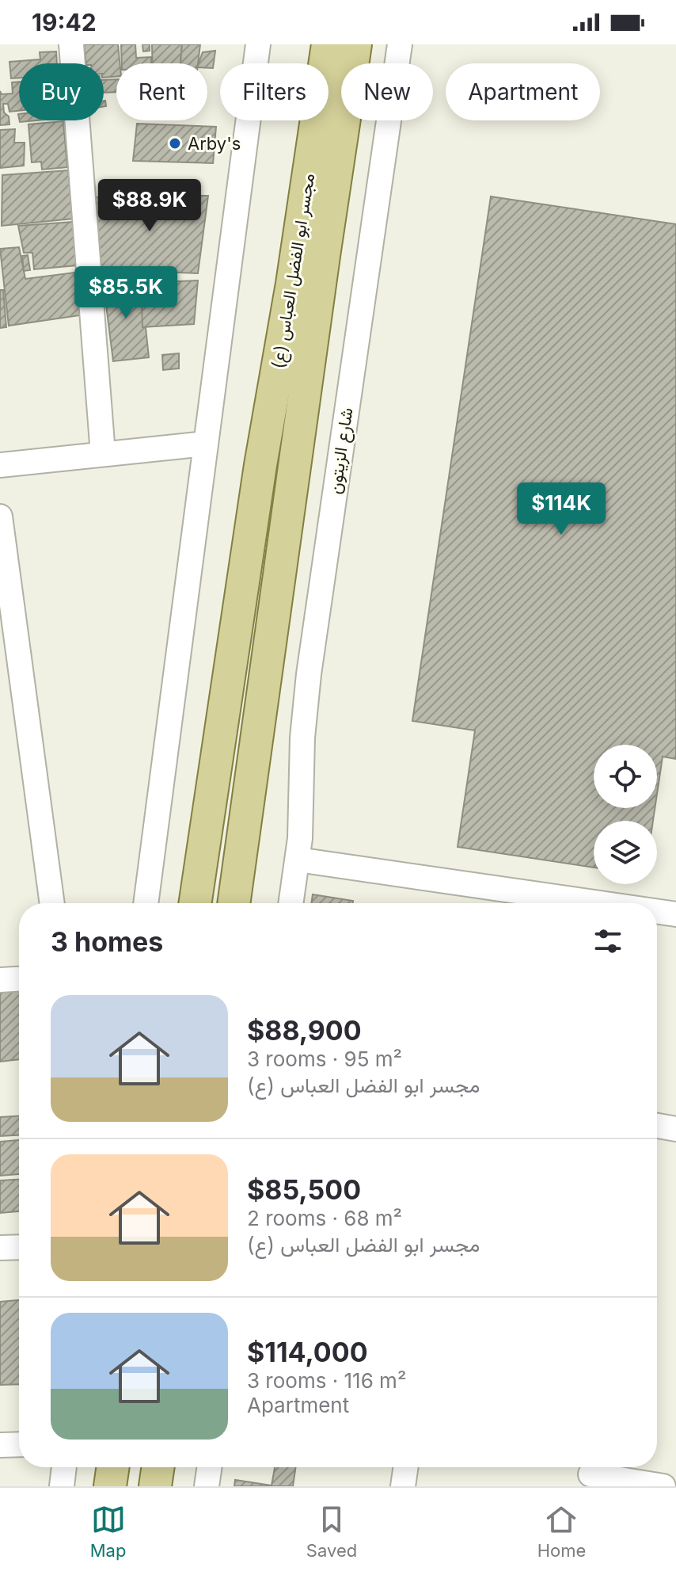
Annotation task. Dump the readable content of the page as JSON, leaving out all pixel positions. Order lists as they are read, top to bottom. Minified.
{"streets":{"main road":["مجسر ابو الفضل العباس (ع)"],"street":["شارع الزيتون"]},"places":["Arby's"],"page":{"status":"19:42","chip":["Buy","Rent","Filters","New","Apartment"],"price":["$88.9K","$85.5K","$114K"],"heading":"3 homes","list":[{"name":"$88,900","note":"3 rooms · 95 m² · مجسر ابو الفضل العباس (ع)"},{"name":"$85,500","note":"2 rooms · 68 m² · مجسر ابو الفضل العباس (ع)"},{"name":"$114,000","note":"3 rooms · 116 m² · Apartment"}],"tabs":["Map","Saved","Home"]}}
